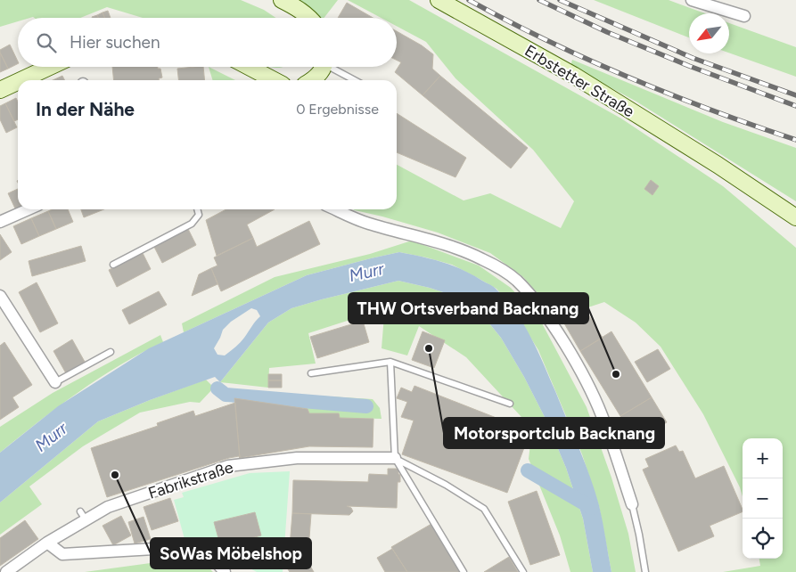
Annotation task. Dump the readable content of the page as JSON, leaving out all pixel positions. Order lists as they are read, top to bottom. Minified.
{"streets":{"street":["Erbstetter Straße","Fabrikstraße"]},"water":["Murr"],"places":["Motorsportclub Backnang","THW Ortsverband Backnang","SoWas Möbelshop"],"north":"bottom left","page":{"search":"Hier suchen","heading":["In der Nähe","0 Ergebnisse"],"map_buttons":["+","−"]}}
